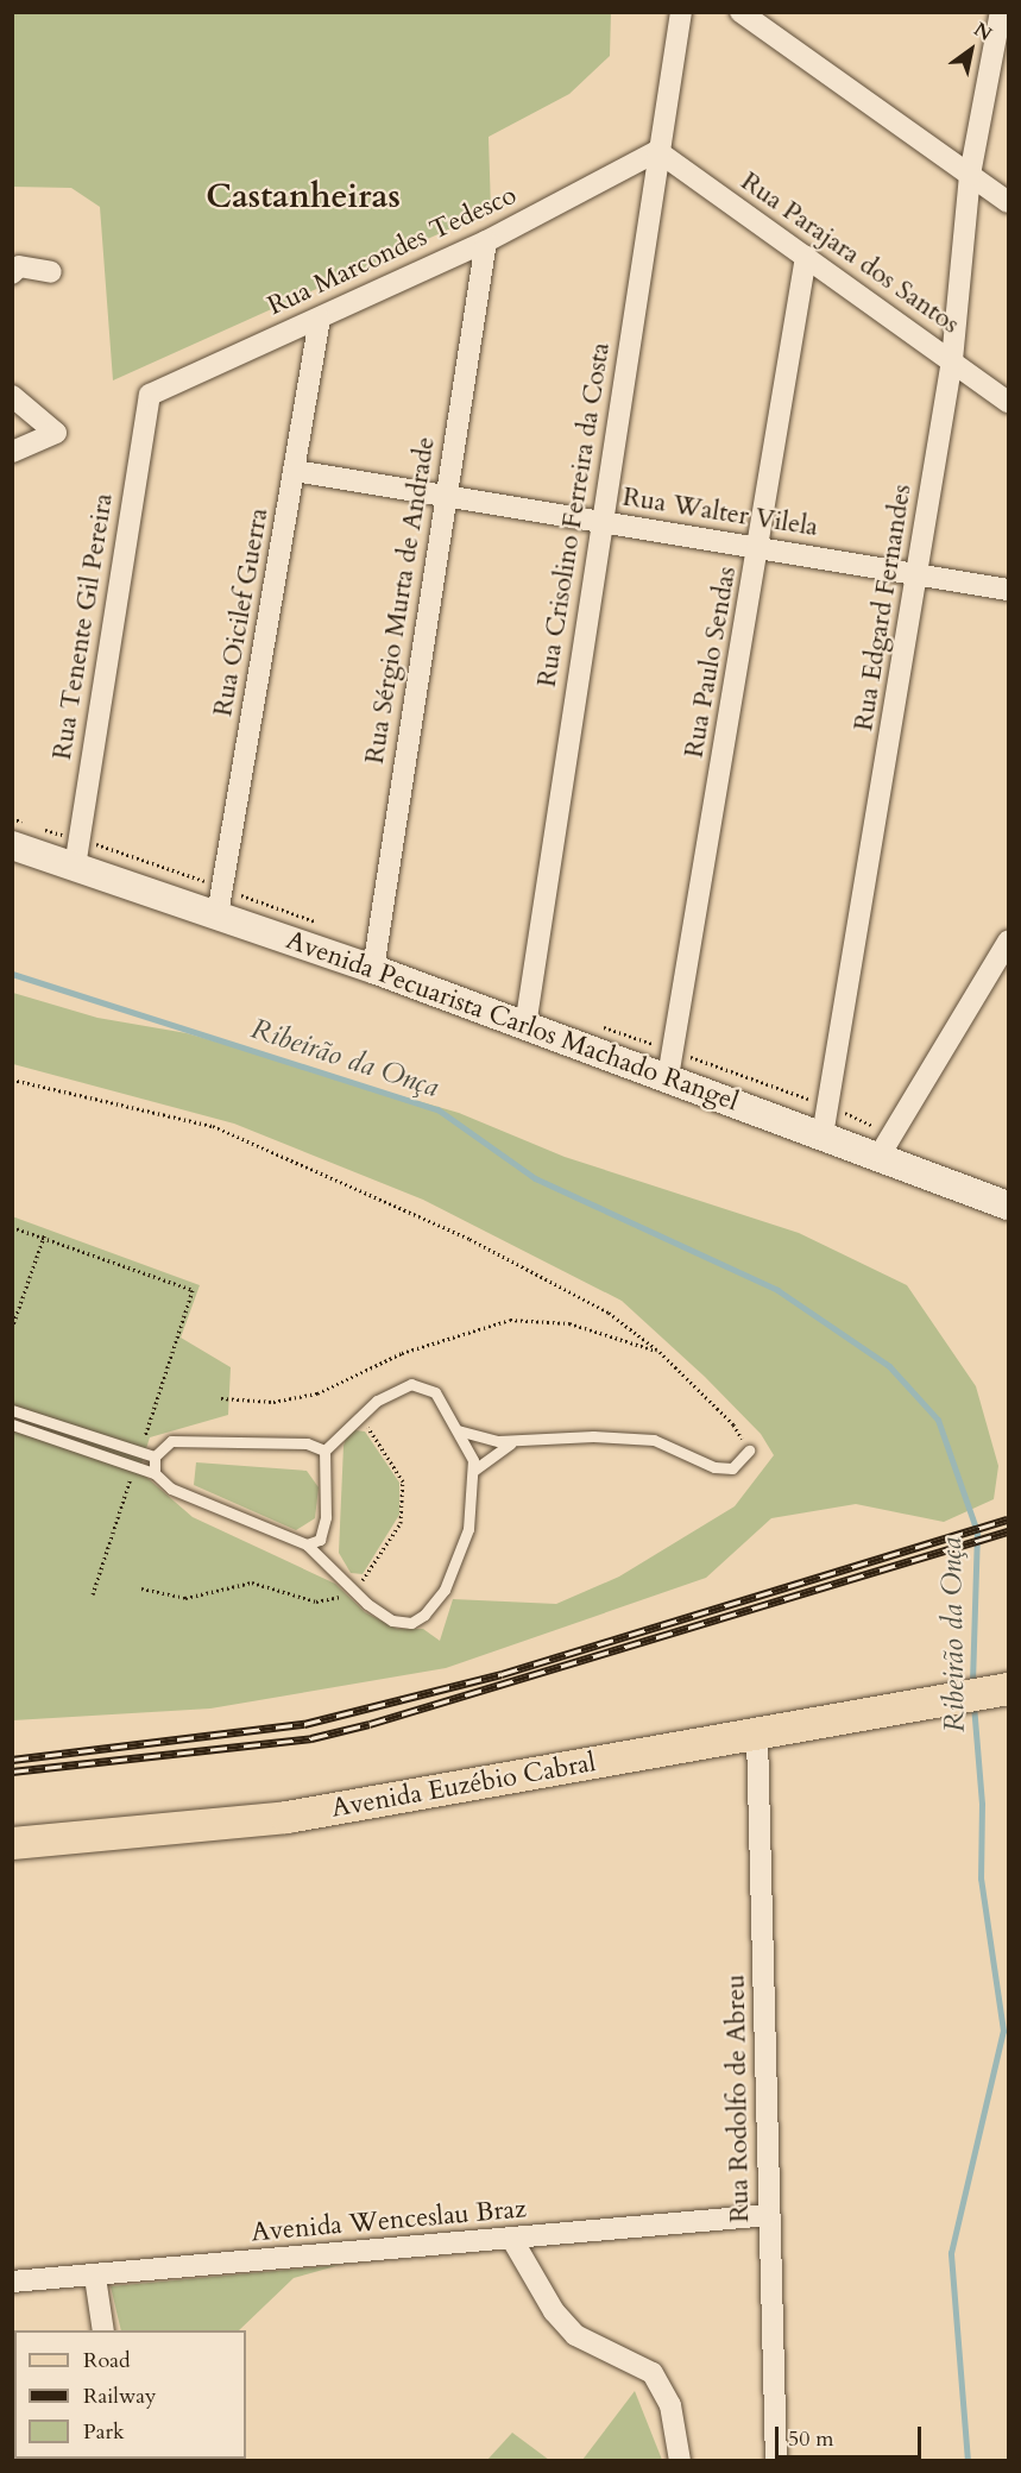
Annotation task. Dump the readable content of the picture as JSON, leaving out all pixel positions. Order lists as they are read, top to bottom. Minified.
{"streets":{"main road":["Avenida Euzébio Cabral"],"street":["Rua Marcondes Tedesco","Rua Parajara dos Santos","Rua Walter Vilela","Rua Crisolino Ferreira da Costa","Rua Sérgio Murta de Andrade","Rua Edgard Fernandes","Rua Oicilef Guerra","Rua Tenente Gil Pereira","Rua Paulo Sendas","Avenida Pecuarista Carlos Machado Rangel","Rua Rodolfo de Abreu","Avenida Wenceslau Braz"]},"crossings":[["Rua Marcondes Tedesco","Rua Parajara dos Santos"],["Rua Marcondes Tedesco","Rua Crisolino Ferreira da Costa"],["Rua Marcondes Tedesco","Rua Sérgio Murta de Andrade"],["Rua Marcondes Tedesco","Rua Oicilef Guerra"],["Rua Marcondes Tedesco","Rua Tenente Gil Pereira"],["Rua Parajara dos Santos","Rua Crisolino Ferreira da Costa"],["Rua Parajara dos Santos","Rua Edgard Fernandes"],["Rua Parajara dos Santos","Rua Paulo Sendas"],["Rua Walter Vilela","Rua Crisolino Ferreira da Costa"],["Rua Walter Vilela","Rua Sérgio Murta de Andrade"],["Rua Walter Vilela","Rua Edgard Fernandes"],["Rua Walter Vilela","Rua Oicilef Guerra"],["Rua Walter Vilela","Rua Paulo Sendas"],["Rua Crisolino Ferreira da Costa","Avenida Pecuarista Carlos Machado Rangel"],["Rua Sérgio Murta de Andrade","Avenida Pecuarista Carlos Machado Rangel"],["Rua Edgard Fernandes","Avenida Pecuarista Carlos Machado Rangel"],["Rua Oicilef Guerra","Avenida Pecuarista Carlos Machado Rangel"],["Rua Tenente Gil Pereira","Avenida Pecuarista Carlos Machado Rangel"],["Rua Paulo Sendas","Avenida Pecuarista Carlos Machado Rangel"],["Avenida Euzébio Cabral","Rua Rodolfo de Abreu"],["Rua Rodolfo de Abreu","Avenida Wenceslau Braz"]],"districts":["Castanheiras"],"water":["Ribeirão da Onça"],"legend":["Road","Railway","Park"],"scale_bar":"50 m","north":"top right"}
